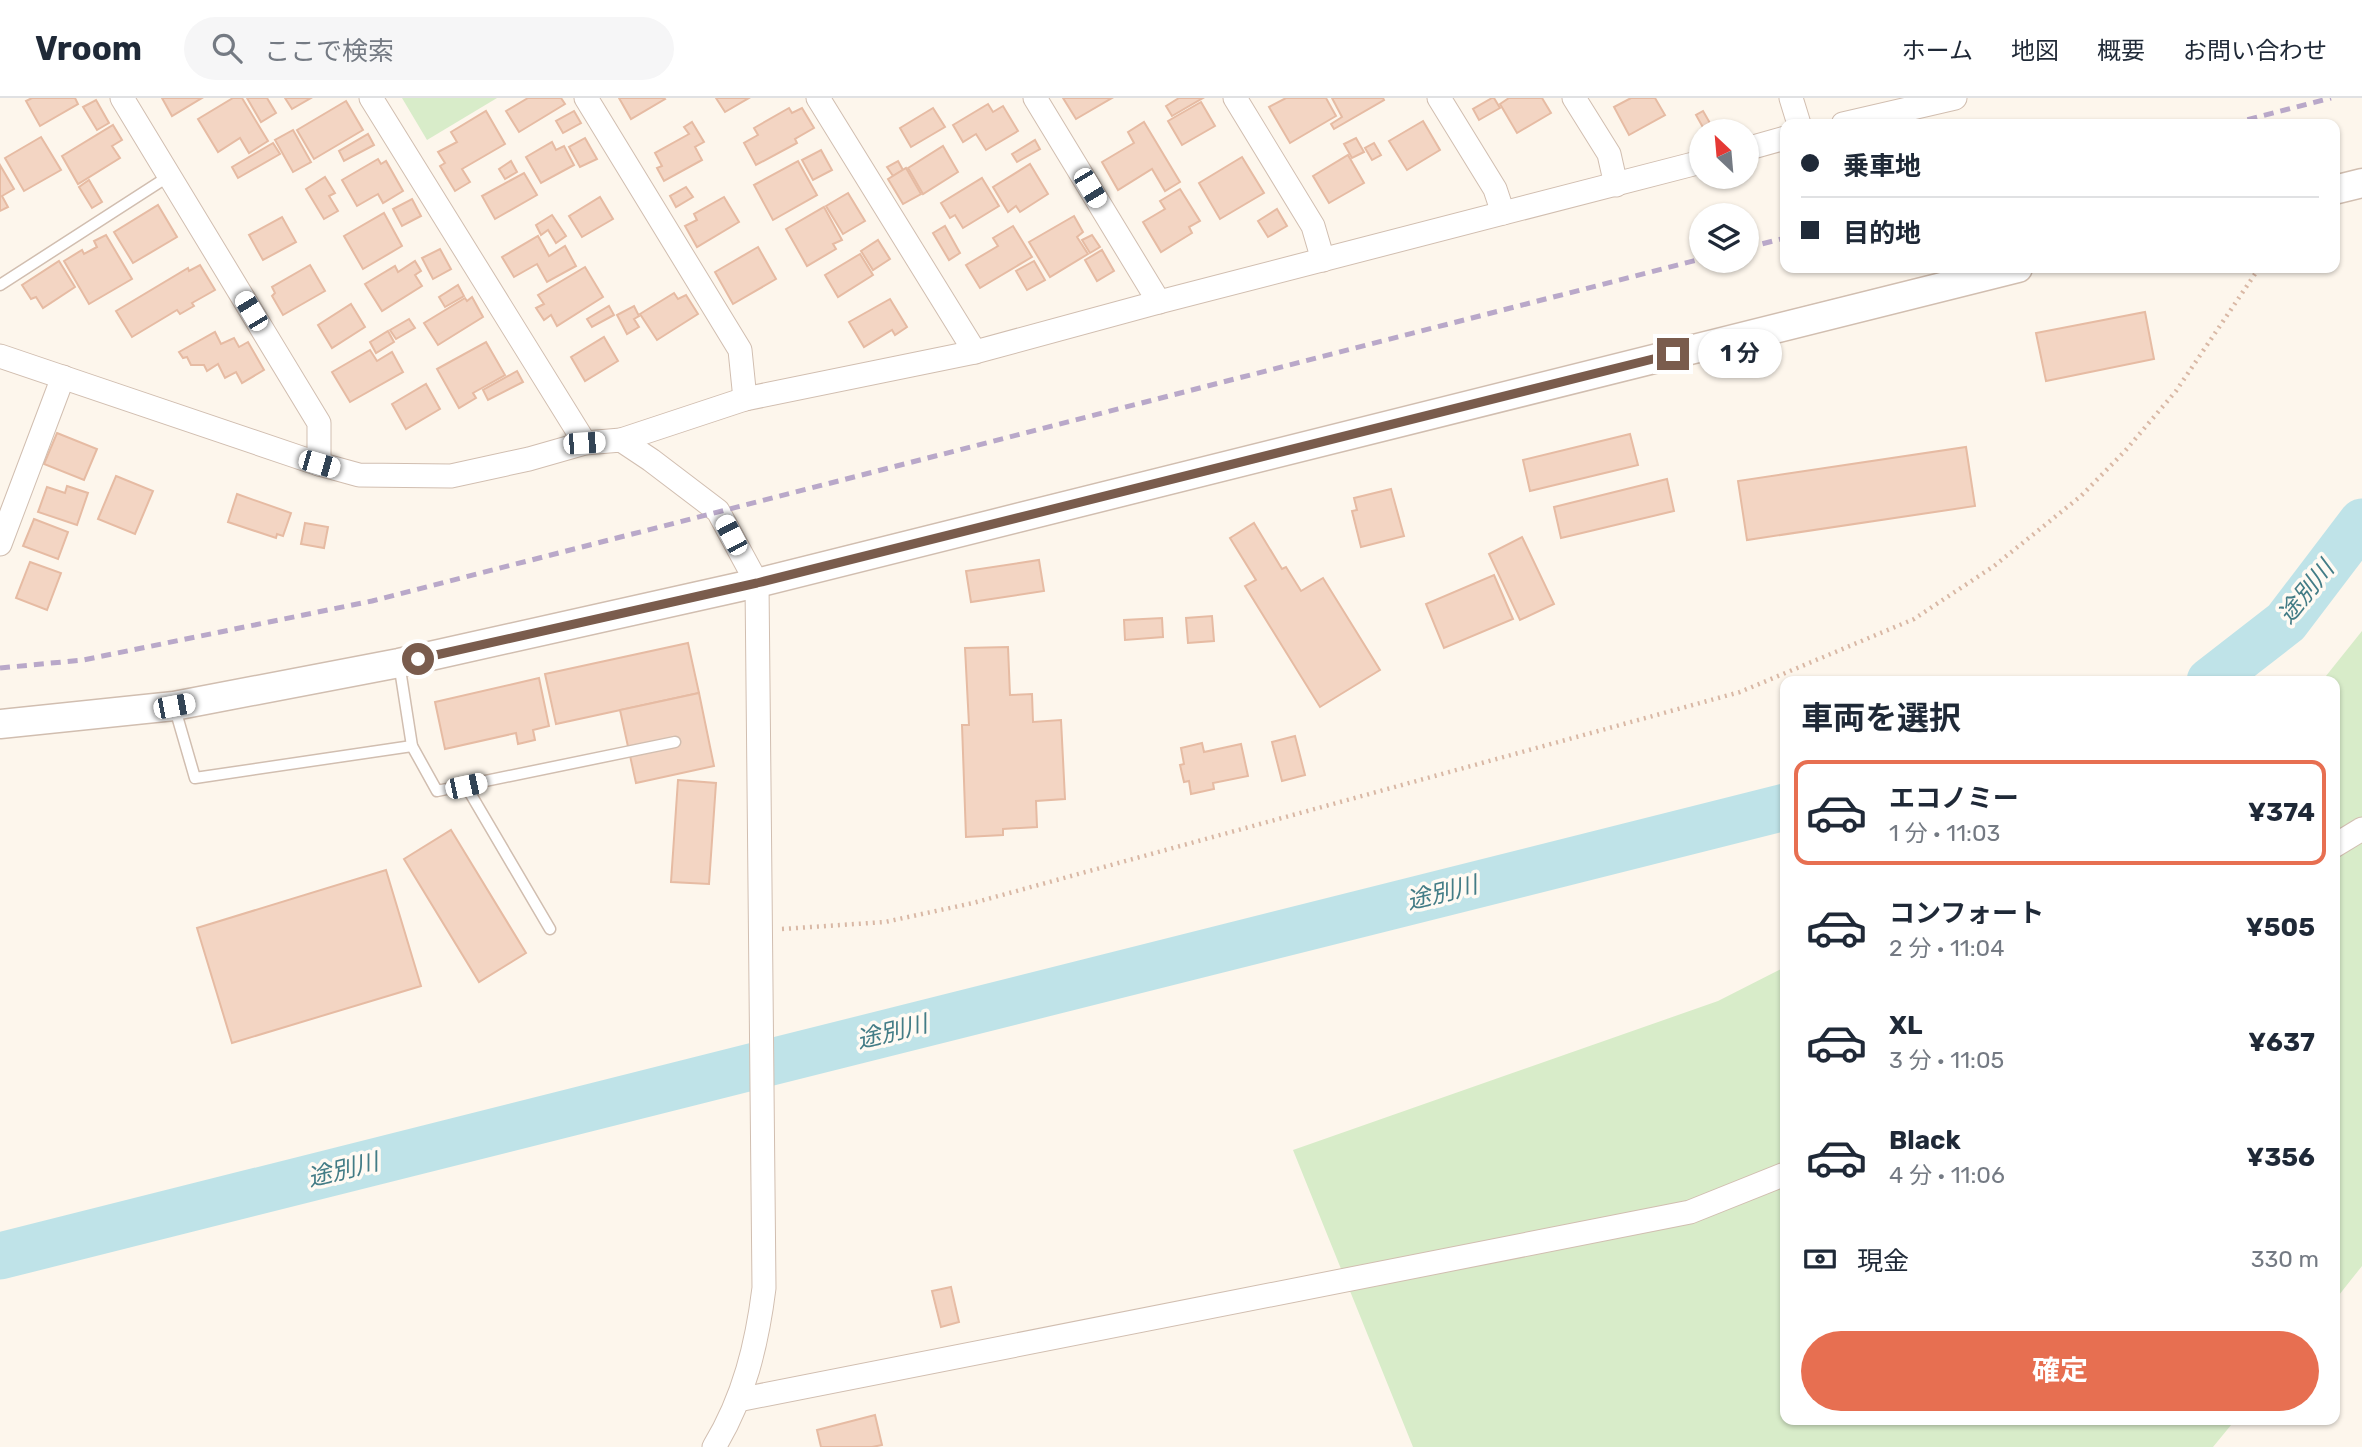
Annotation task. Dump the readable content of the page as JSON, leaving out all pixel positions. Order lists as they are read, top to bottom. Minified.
{"water":["途別川"],"north":"top left","page":{"header":"Vroom","search":"ここで検索","nav":["ホーム","地図","概要","お問い合わせ"],"banner":["乗車地","目的地"],"bubble":"1 分","heading":"車両を選択","list":[{"name":"エコノミー","note":"1 分 · 11:03","value":"¥374"},{"name":"コンフォート","note":"2 分 · 11:04","value":"¥505"},{"name":"XL","note":"3 分 · 11:05","value":"¥637"},{"name":"Black","note":"4 分 · 11:06","value":"¥356"}],"pay":["現金","330 m"],"buttons":"確定"}}
